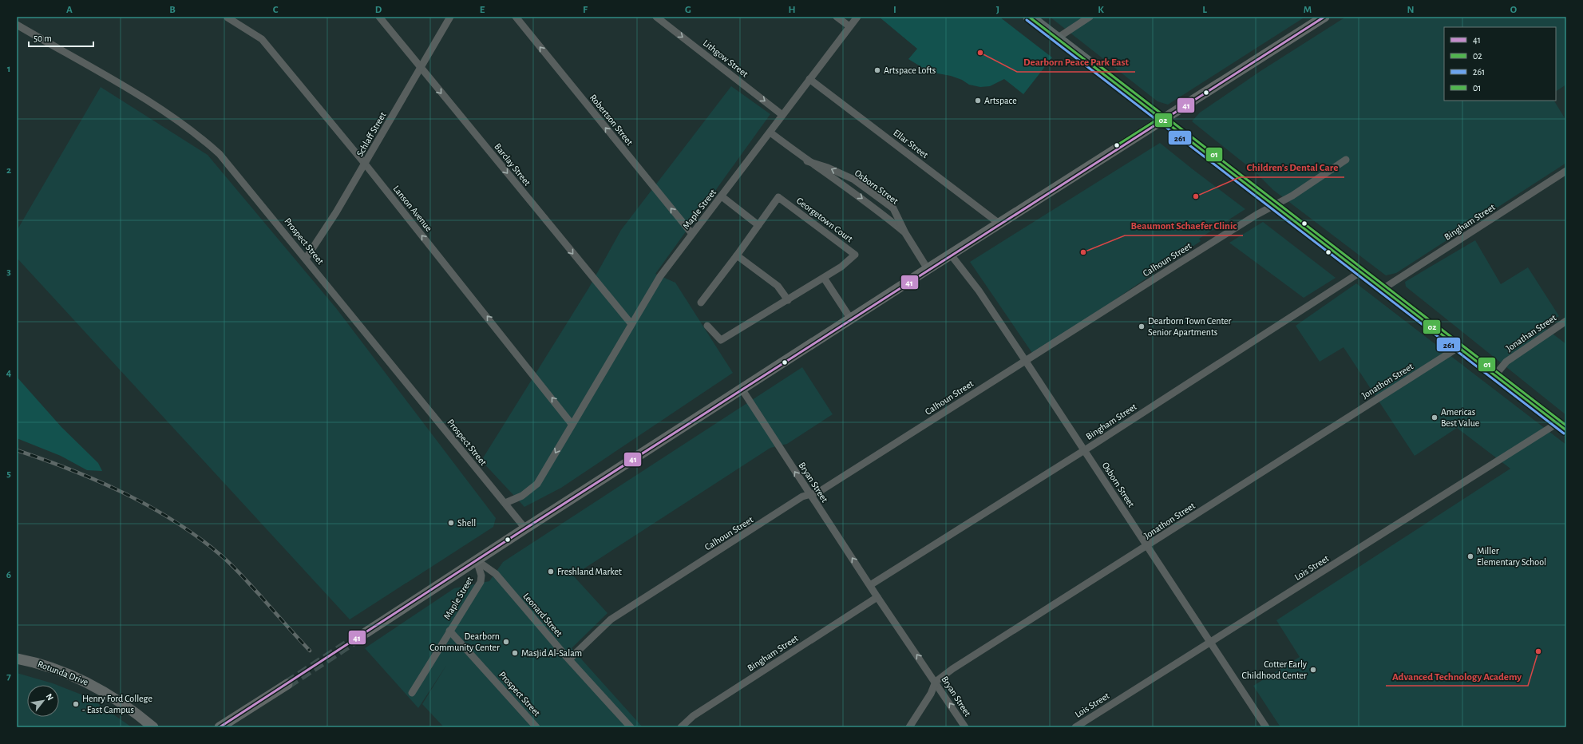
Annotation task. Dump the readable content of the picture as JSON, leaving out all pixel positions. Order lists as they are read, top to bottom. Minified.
{"streets":{"main road":["Rotunda Drive"],"street":["Lithgow Street","Robertson Street","Schlaff Street","Ellar Street","Barclay Street","Osborn Street","Lanson Avenue","Maple Street","Georgetown Court","Bingham Street","Prospect Street","Calhoun Street","Jonathan Street","Jonathon Street","Bryan Street","Lois Street","Leonard Street"]},"crossings":[["Lithgow Street","Maple Street"],["Robertson Street","Maple Street"],["Schlaff Street","Barclay Street"],["Schlaff Street","Lanson Avenue"],["Schlaff Street","Prospect Street"],["Ellar Street","Maple Street"],["Barclay Street","Maple Street"],["Osborn Street","Maple Street"],["Osborn Street","Bingham Street"],["Osborn Street","Calhoun Street"],["Osborn Street","Jonathon Street"],["Osborn Street","Lois Street"],["Lanson Avenue","Maple Street"],["Maple Street","Prospect Street"],["Maple Street","Leonard Street"],["Bingham Street","Bryan Street"],["Calhoun Street","Bryan Street"],["Calhoun Street","Leonard Street"],["Jonathon Street","Bryan Street"]],"one_way":["Lithgow Street","Robertson Street","Barclay Street","Lanson Avenue","Bryan Street"],"places":["Dearborn Peace Park East","Artspace Lofts","Artspace","Children's Dental Care","Beaumont Schaefer Clinic","Dearborn Town Center Senior Apartments","Americas Best Value","Shell","Miller Elementary School","Freshland Market","Dearborn Community Center","Advanced Technology Academy","Masjid Al-Salam","Cotter Early Childhood Center","Henry Ford College - East Campus"],"lines":["transit line 41","transit line 02","transit line 261","transit line 01"],"legend":["41","02","261","01"],"scale_bar":"50 m","north":"top right","grid":{"columns":["A","B","C","D","E","F","G","H","I","J","K","L","M","N","O"],"rows":["1","2","3","4","5","6","7"]}}
